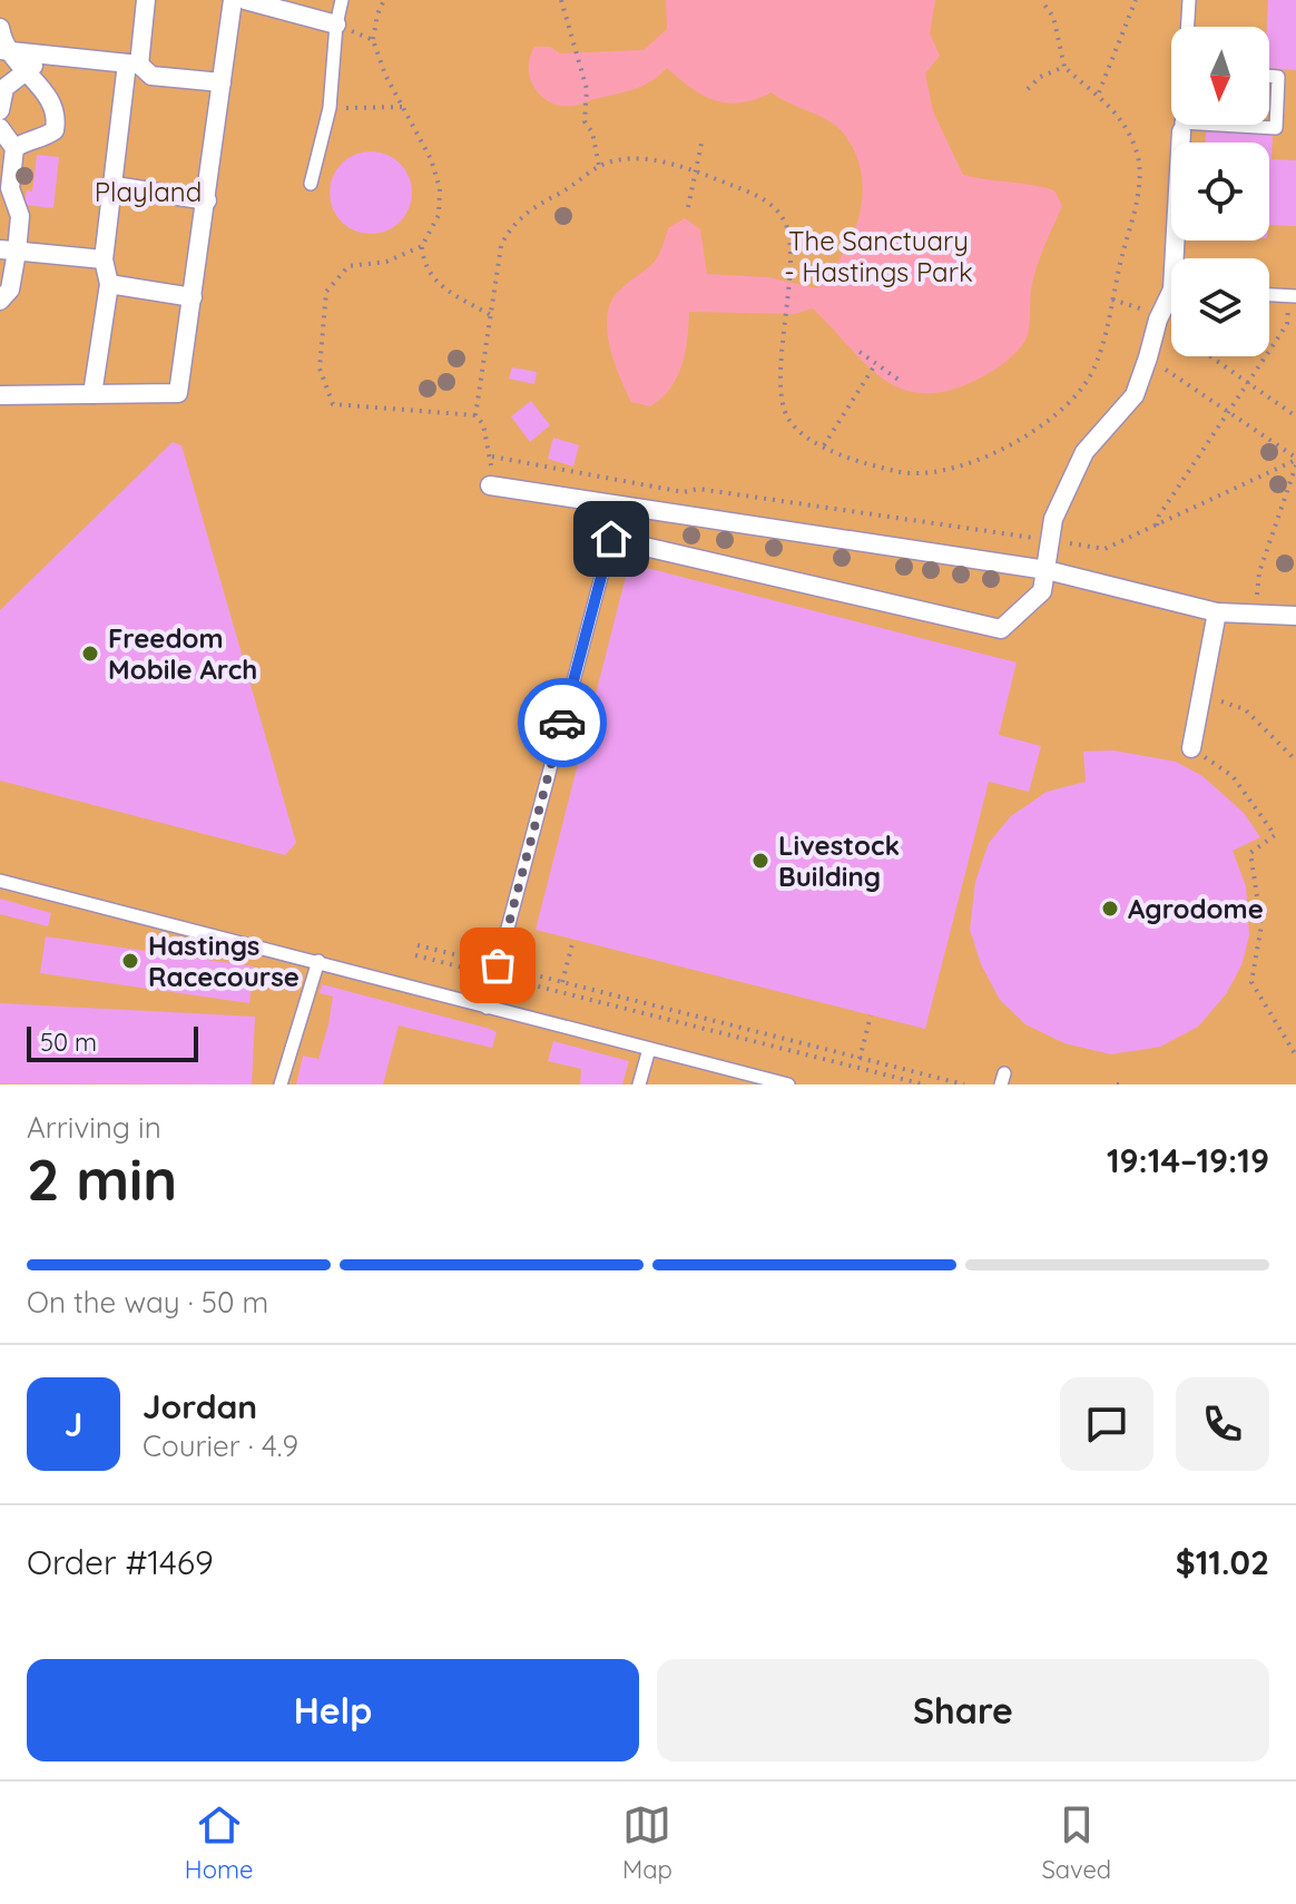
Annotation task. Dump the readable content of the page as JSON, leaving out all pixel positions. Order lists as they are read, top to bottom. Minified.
{"parks":["Playland","The Sanctuary - Hastings Park"],"places":["Freedom Mobile Arch","Livestock Building","Agrodome","Hastings Racecourse"],"scale_bar":"50 m","north":"bottom","page":{"scale":"50 m","heading":["2 min","Arriving in","19:14–19:19"],"panel":["Jordan","Courier · 4.9","Order #1469","$11.02"],"bar":"On the way · 50 m","round":"J","buttons":["Help","Share"],"tabs":["Home","Map","Saved"]}}
